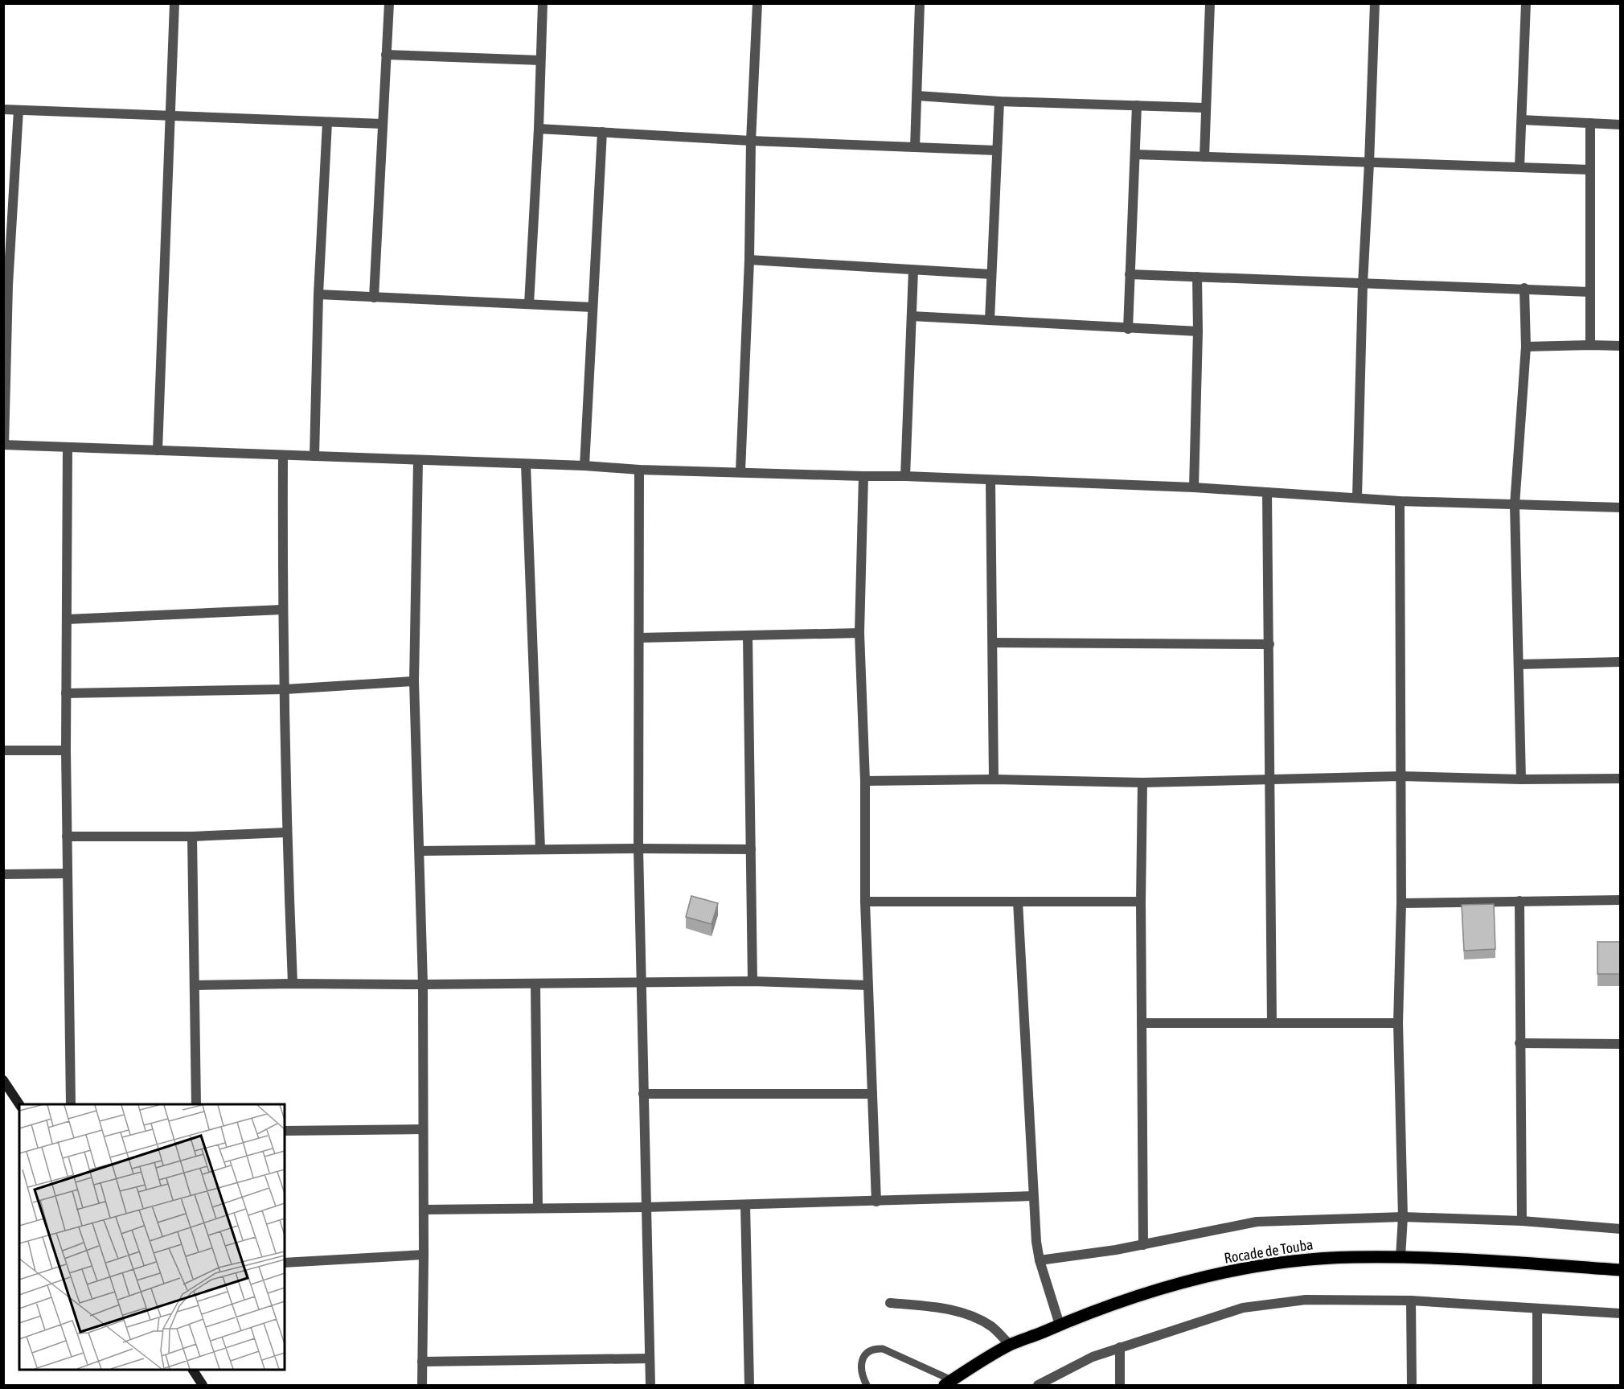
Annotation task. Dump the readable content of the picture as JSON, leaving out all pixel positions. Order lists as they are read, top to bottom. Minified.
{"streets":{"main road":["Rocade de Touba"]}}
